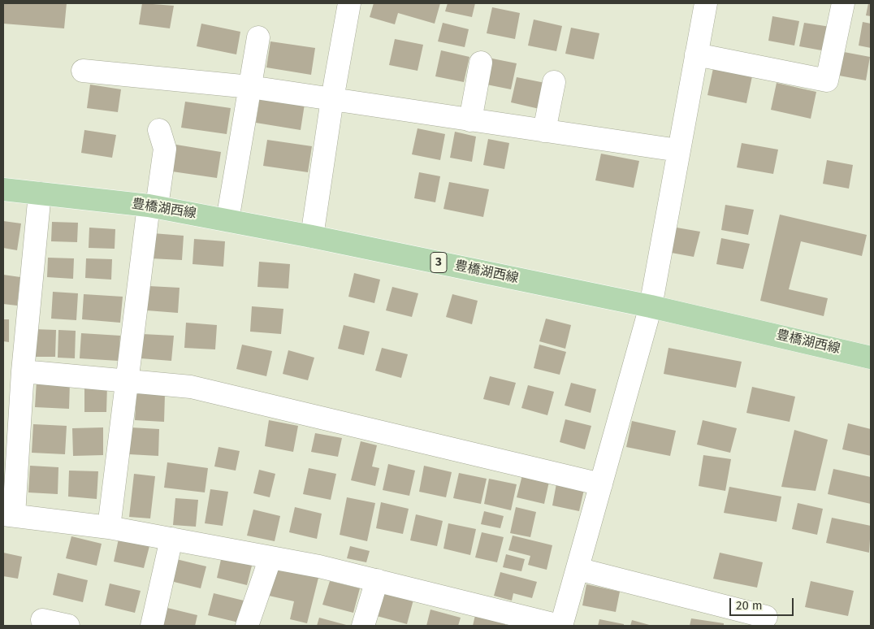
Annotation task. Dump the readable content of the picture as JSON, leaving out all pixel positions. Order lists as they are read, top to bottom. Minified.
{"streets":{"main road":["豊橋湖西線","3"]},"scale_bar":"20 m"}
